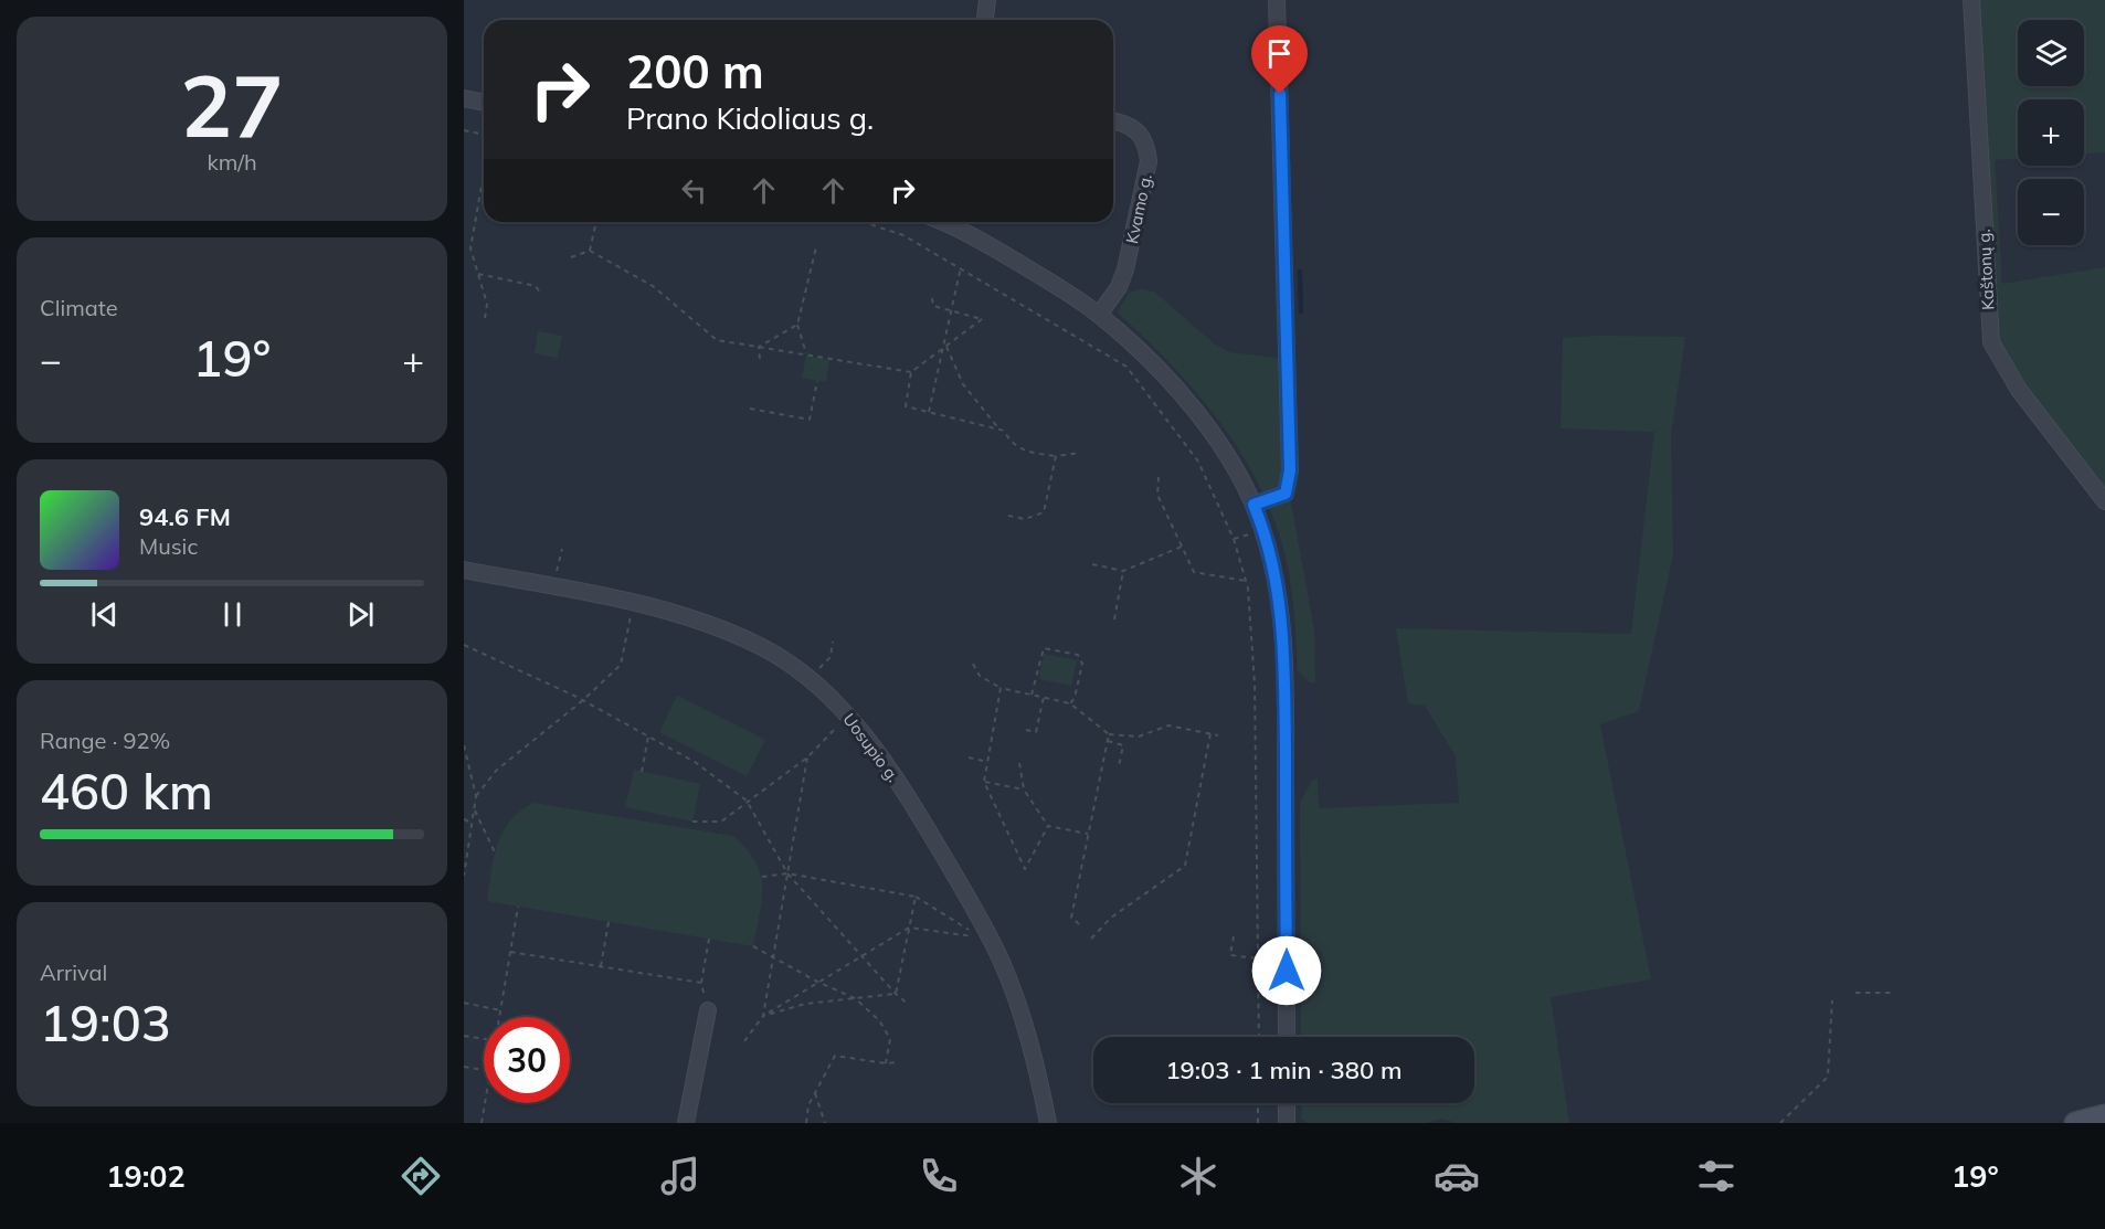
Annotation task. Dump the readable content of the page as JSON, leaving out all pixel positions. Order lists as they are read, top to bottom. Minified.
{"streets":{"street":["Kvamo g.","Kaštonų g.","Uosupio g."]},"page":{"tile":[["27","km/h"],"Climate",["Range · 92%","460 km"],["Arrival","19:03"]],"map_buttons":["+","−"],"turn":["200 m","Prano Kidoliaus g."],"heat":["−","19°","+"],"song":["94.6 FM","Music"],"limit":"30","trip":"19:03 · 1 min · 380 m","tabs":["19:02","19°"]}}
